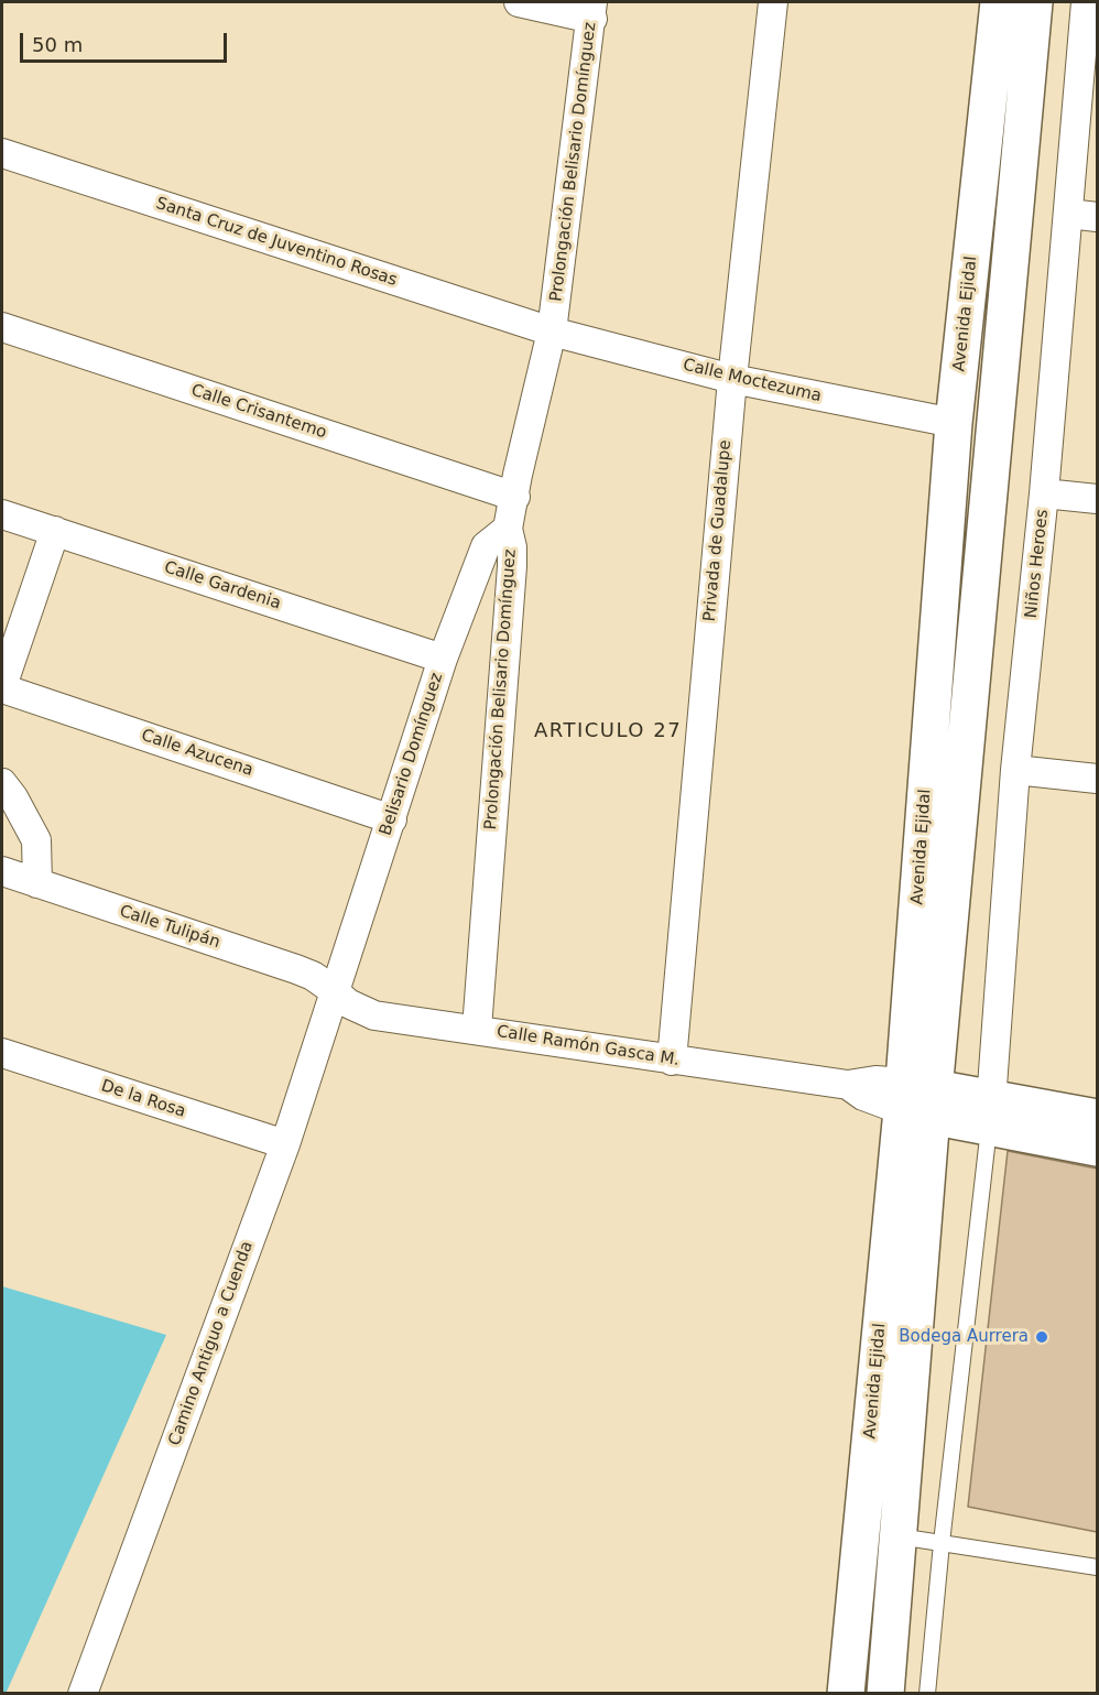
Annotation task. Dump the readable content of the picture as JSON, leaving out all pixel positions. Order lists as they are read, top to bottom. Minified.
{"streets":{"main road":["Avenida Ejidal","Calle Ramón Gasca M."],"street":["Prolongación Belisario Domínguez","Santa Cruz de Juventino Rosas","Calle Moctezuma","Calle Crisantemo","Privada de Guadalupe","Niños Heroes","Calle Gardenia","Calle Azucena","Belisario Domínguez","Calle Tulipán","De la Rosa","Camino Antiguo a Cuenda"]},"crossings":[["Prolongación Belisario Domínguez","Santa Cruz de Juventino Rosas"],["Prolongación Belisario Domínguez","Calle Moctezuma"],["Prolongación Belisario Domínguez","Calle Crisantemo"],["Prolongación Belisario Domínguez","Belisario Domínguez"],["Prolongación Belisario Domínguez","Calle Ramón Gasca M."],["Santa Cruz de Juventino Rosas","Calle Moctezuma"],["Avenida Ejidal","Calle Moctezuma"],["Avenida Ejidal","Calle Ramón Gasca M."],["Calle Moctezuma","Privada de Guadalupe"],["Privada de Guadalupe","Calle Ramón Gasca M."],["Niños Heroes","Calle Ramón Gasca M."],["Calle Gardenia","Belisario Domínguez"],["Calle Azucena","Belisario Domínguez"],["Belisario Domínguez","Calle Tulipán"],["Belisario Domínguez","Calle Ramón Gasca M."],["Belisario Domínguez","Camino Antiguo a Cuenda"],["Calle Tulipán","Calle Ramón Gasca M."],["Calle Tulipán","Camino Antiguo a Cuenda"],["Calle Ramón Gasca M.","Camino Antiguo a Cuenda"],["De la Rosa","Camino Antiguo a Cuenda"]],"districts":["ARTICULO 27"],"places":["Bodega Aurrera"],"scale_bar":"50 m"}
